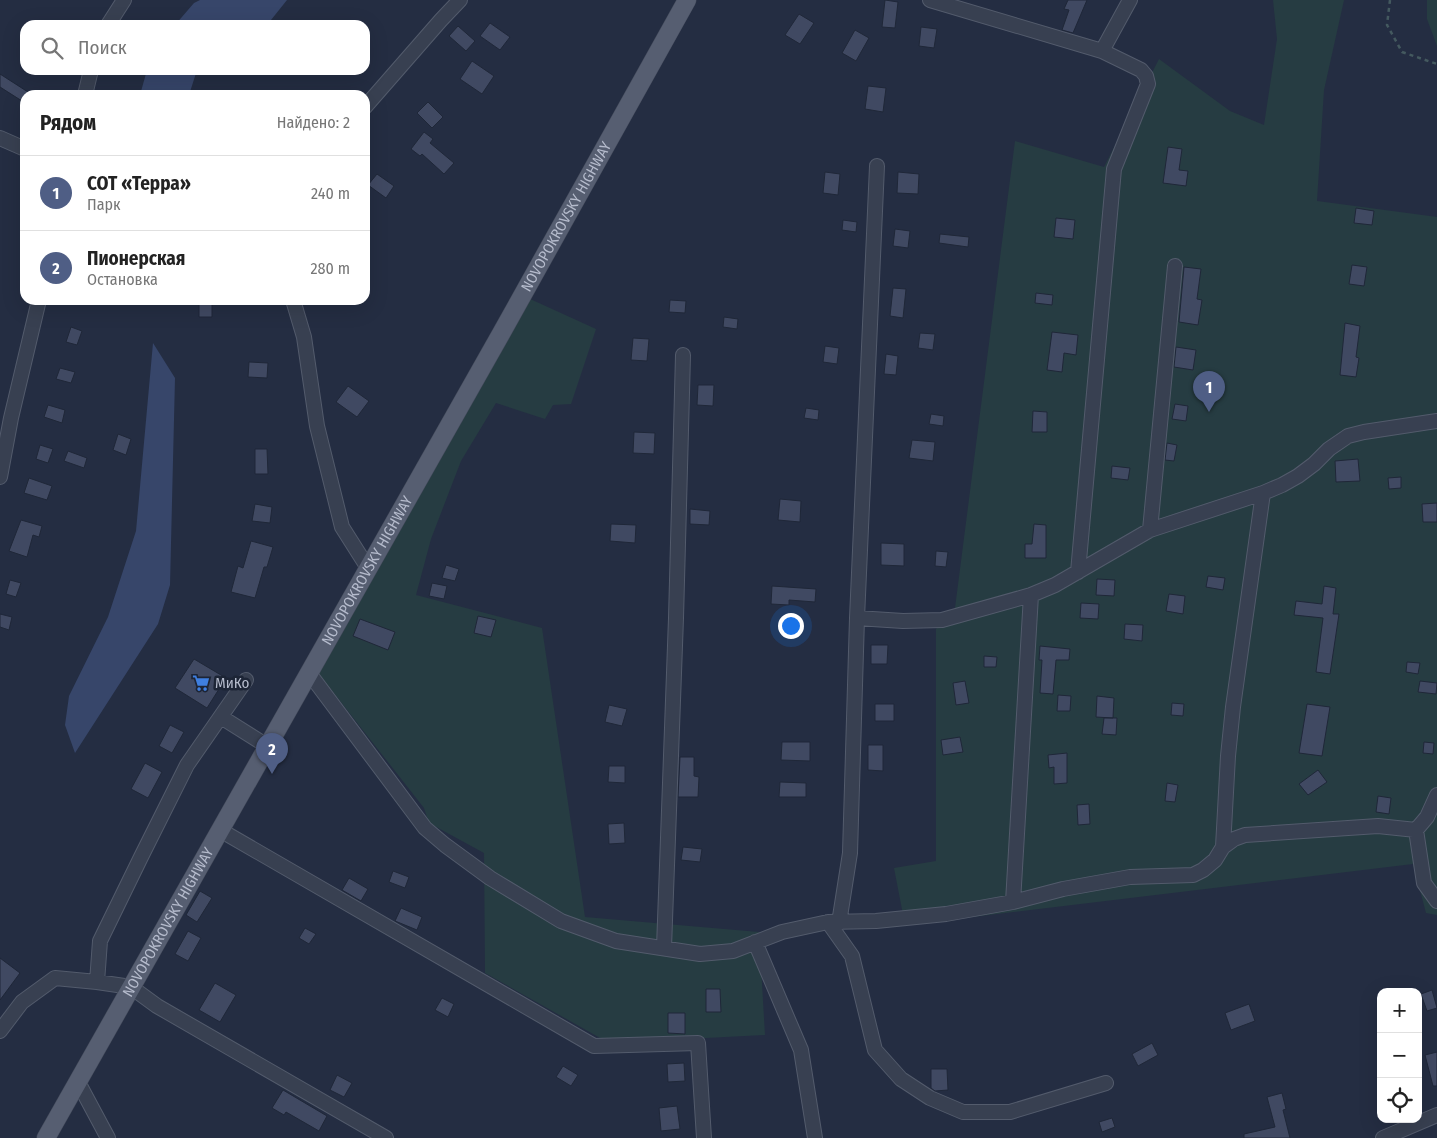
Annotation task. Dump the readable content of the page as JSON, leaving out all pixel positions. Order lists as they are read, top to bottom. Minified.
{"streets":{"main road":["NOVOPOKROVSKY HIGHWAY"]},"places":{"supermarket":["МиКо"]},"page":{"search":"Поиск","heading":["Рядом","Найдено: 2"],"list":[{"mark":"1","name":"СОТ «Терра»","note":"Парк","value":"240 m"},{"mark":"2","name":"Пионерская","note":"Остановка","value":"280 m"}],"pins":["1","2"],"map_buttons":["+","−"]}}
